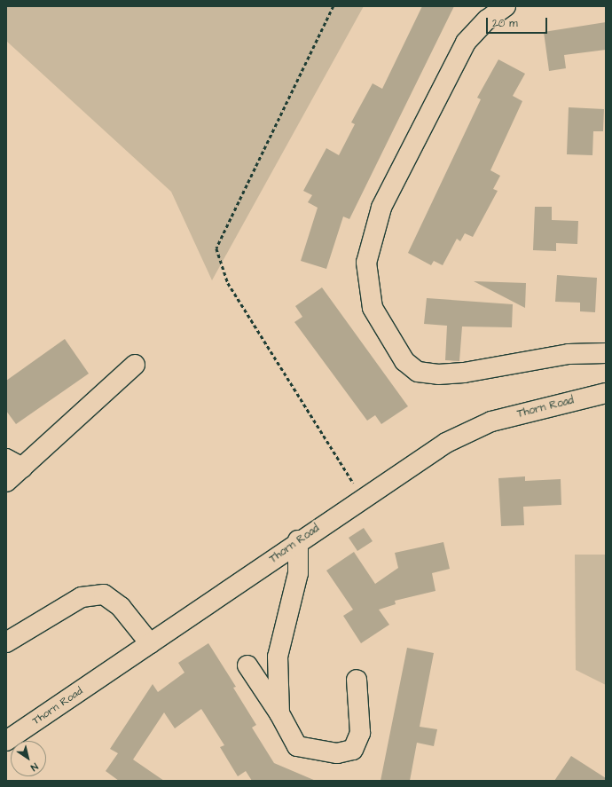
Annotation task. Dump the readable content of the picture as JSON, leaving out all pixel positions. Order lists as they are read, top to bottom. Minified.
{"streets":{"street":["Thorn Road"]},"scale_bar":"20 m","north":"bottom right"}
